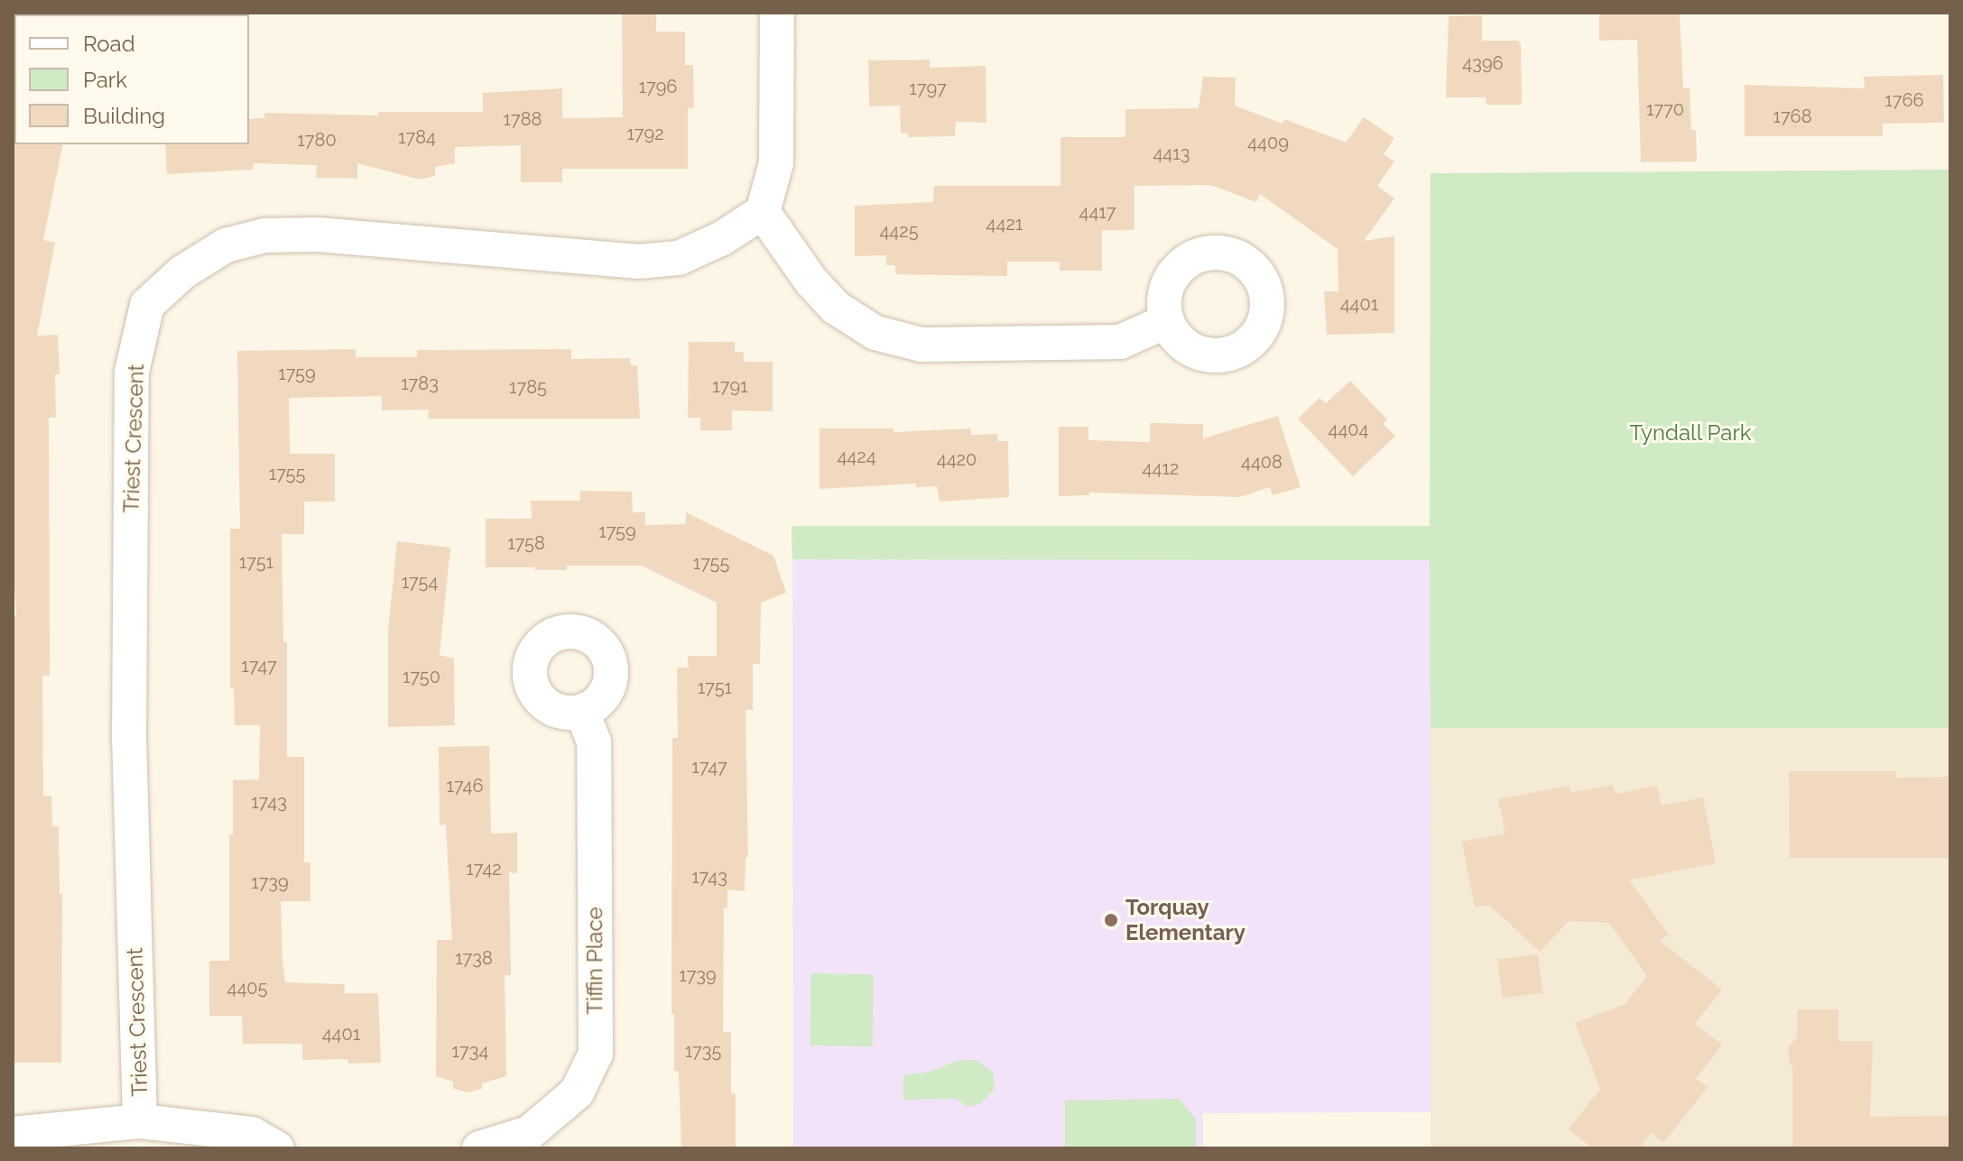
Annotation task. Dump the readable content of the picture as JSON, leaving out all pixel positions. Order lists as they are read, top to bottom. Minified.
{"streets":{"street":["Triest Crescent","Tiffin Place"]},"parks":["Tyndall Park"],"places":["Torquay Elementary"],"house_numbers":["4396","1796","1797","1766","1770","1768","1788","1792","1784","1780","4409","4413","4417","4421","4425","4401","1759","1783","1791","1785","4404","4424","4420","4408","4412","1755","1759","1758","1751","1755","1754","1747","1750","1751","1747","1746","1743","1742","1743","1739","1738","1739","4405","4401","1734","1735"],"legend":["Road","Park","Building"]}
